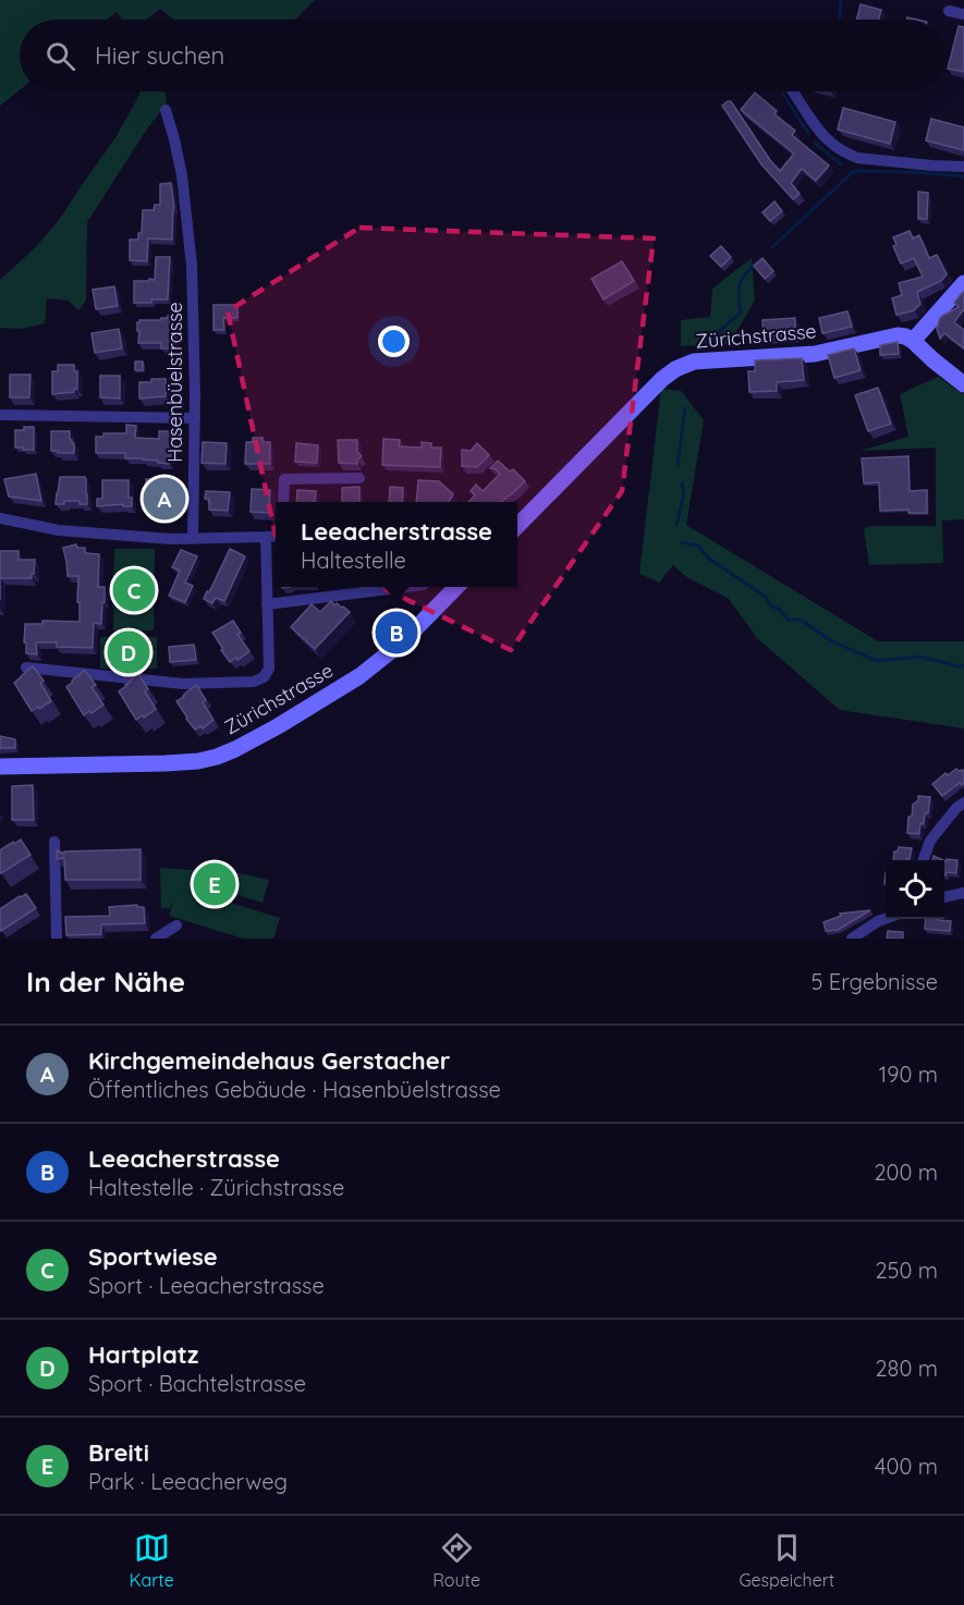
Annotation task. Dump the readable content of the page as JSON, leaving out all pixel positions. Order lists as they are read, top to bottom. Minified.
{"streets":{"main road":["Zürichstrasse"],"street":["Hasenbüelstrasse"]},"page":{"search":"Hier suchen","pins":["A","C","B","D","E"],"popup":["Leeacherstrasse","Haltestelle"],"heading":["In der Nähe","5 Ergebnisse"],"list":[{"mark":"A","name":"Kirchgemeindehaus Gerstacher","note":"Öffentliches Gebäude · Hasenbüelstrasse","value":"190 m"},{"mark":"B","name":"Leeacherstrasse","note":"Haltestelle · Zürichstrasse","value":"200 m"},{"mark":"C","name":"Sportwiese","note":"Sport · Leeacherstrasse","value":"250 m"},{"mark":"D","name":"Hartplatz","note":"Sport · Bachtelstrasse","value":"280 m"},{"mark":"E","name":"Breiti","note":"Park · Leeacherweg","value":"400 m"}],"nav":["Karte","Route","Gespeichert"]}}
